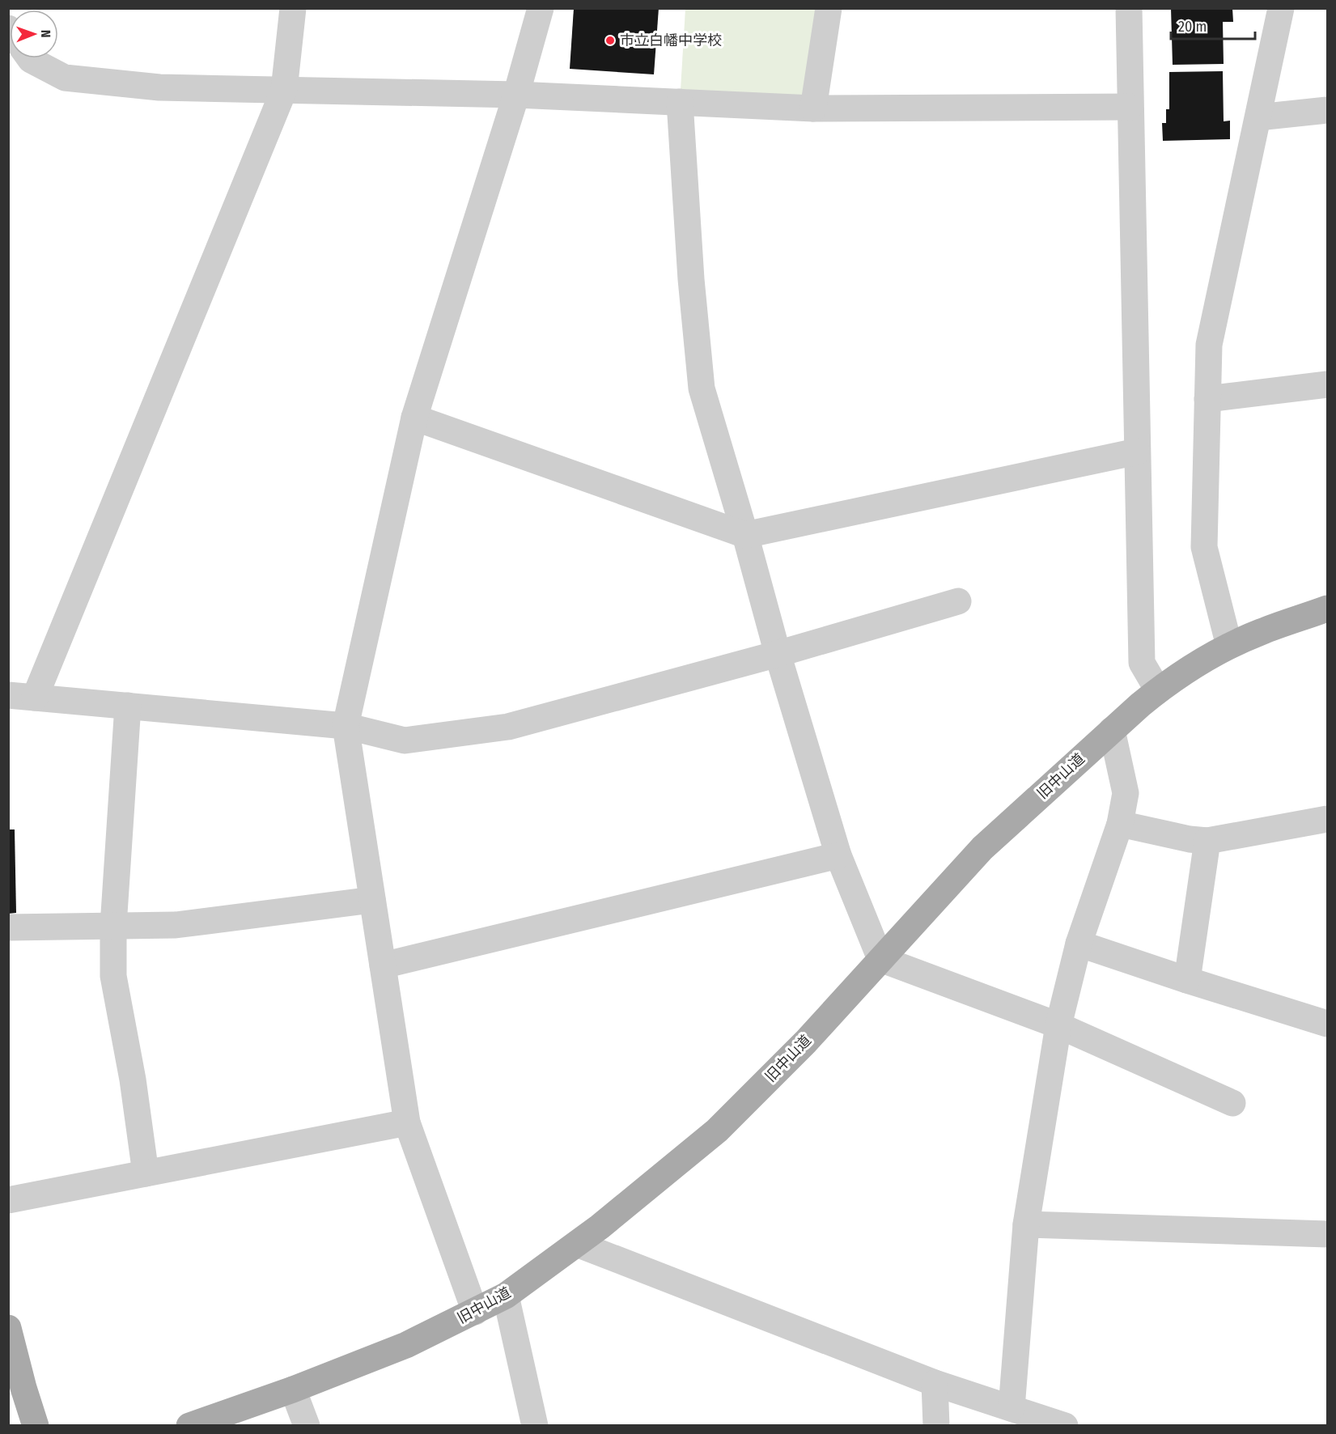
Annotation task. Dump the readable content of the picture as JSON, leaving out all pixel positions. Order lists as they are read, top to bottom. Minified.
{"streets":{"main road":["旧中山道"]},"places":["市立白幡中学校"],"scale_bar":"20 m","north":"right"}
